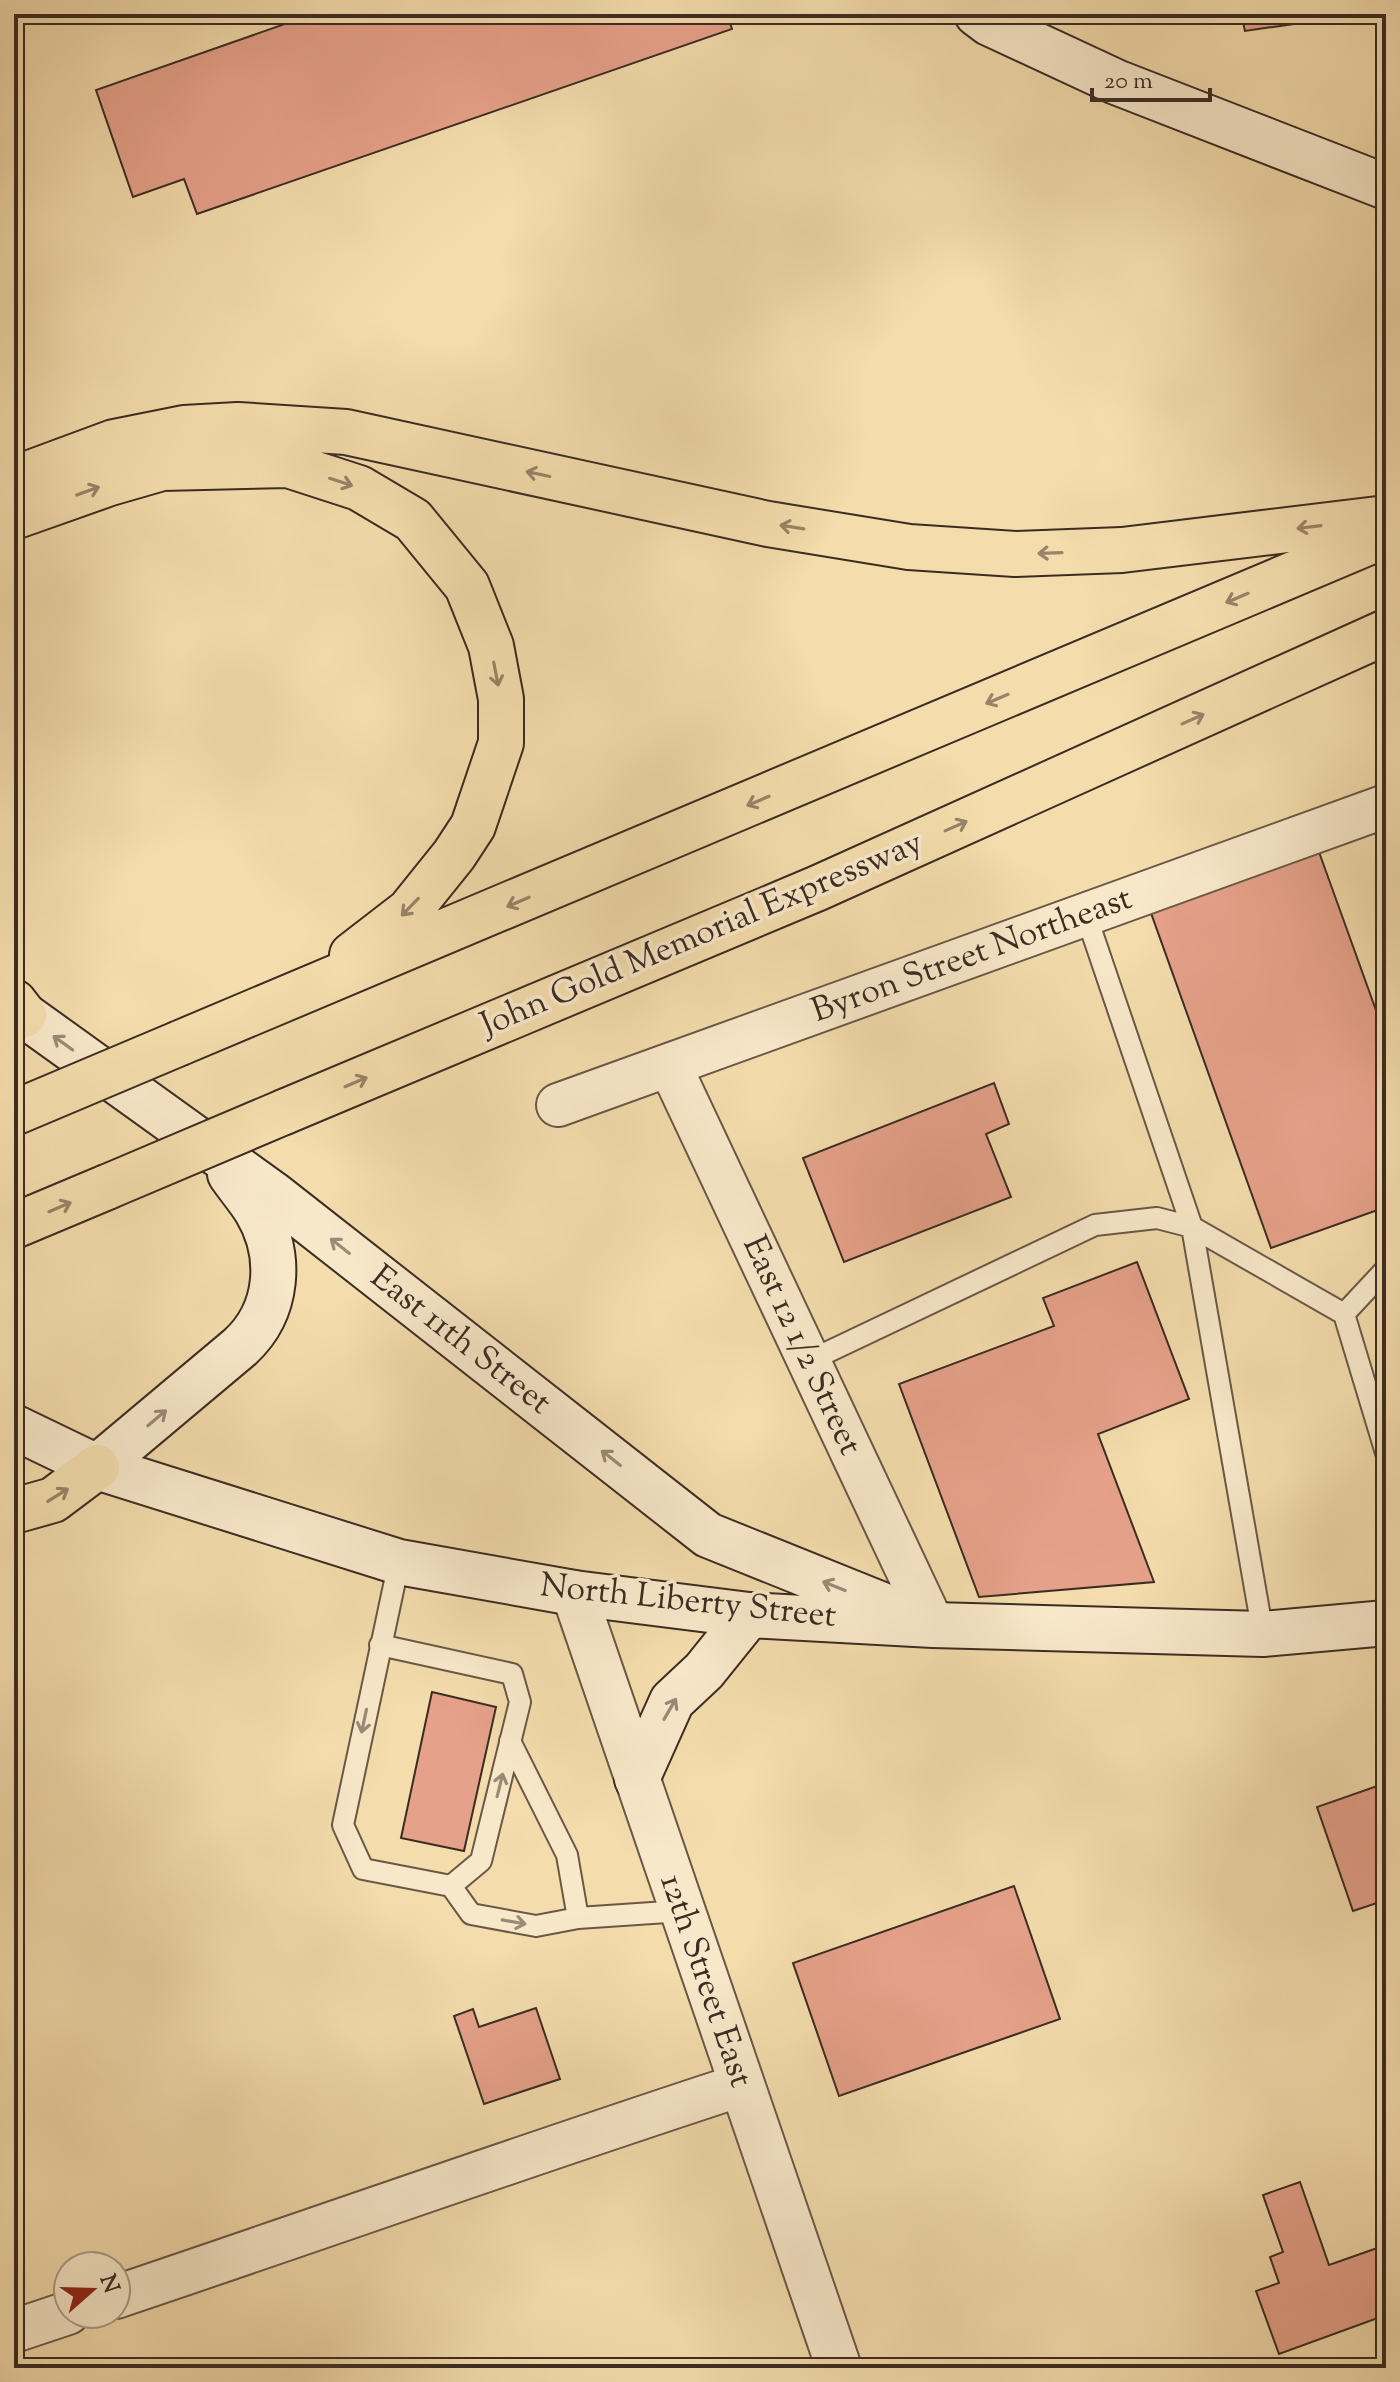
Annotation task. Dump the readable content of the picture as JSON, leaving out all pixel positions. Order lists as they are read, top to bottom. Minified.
{"streets":{"highway":["John Gold Memorial Expressway"],"main road":["East 11th Street","North Liberty Street","12th Street East"],"street":["Byron Street Northeast","East 12 1/2 Street"]},"crossings":[["Byron Street Northeast","East 12 1/2 Street"],["East 11th Street","East 12 1/2 Street"],["East 11th Street","North Liberty Street"],["East 12 1/2 Street","North Liberty Street"],["North Liberty Street","12th Street East"]],"one_way":["East 11th Street"],"scale_bar":"20 m","north":"right"}
